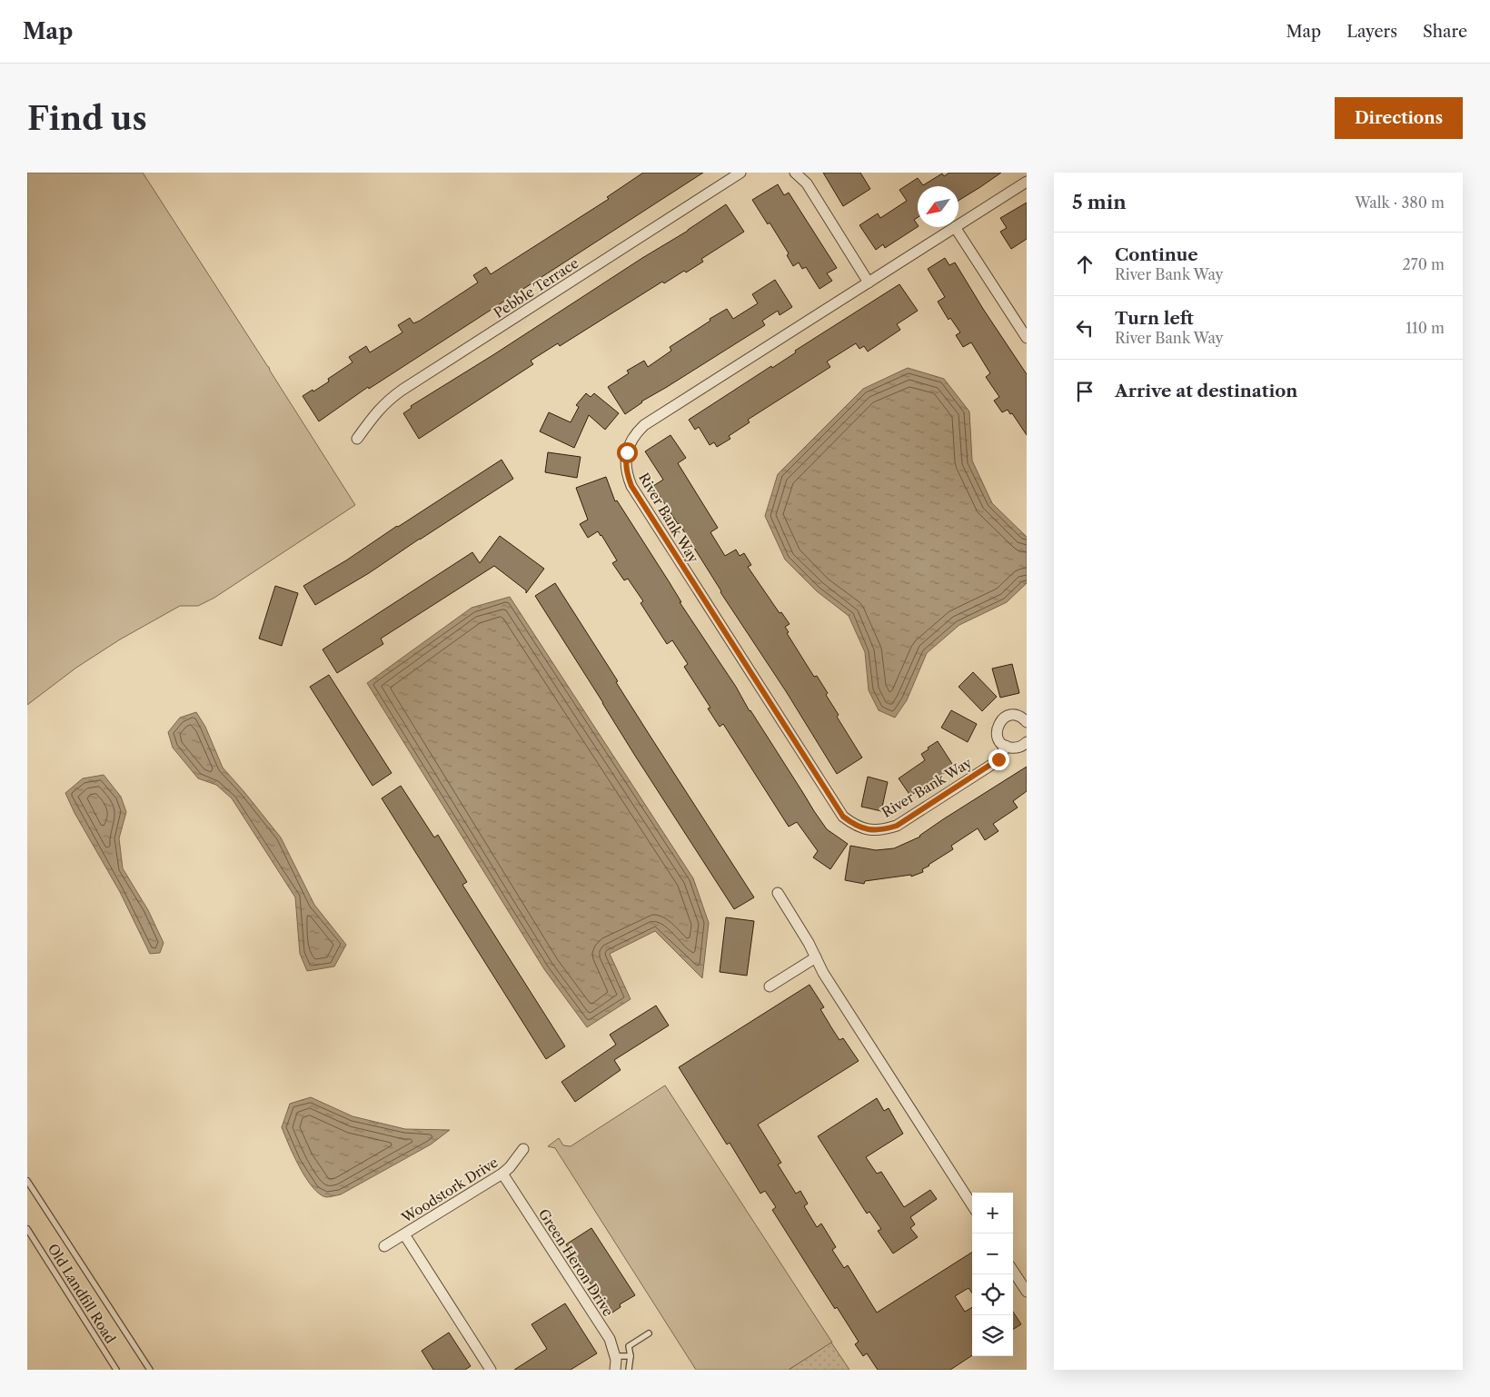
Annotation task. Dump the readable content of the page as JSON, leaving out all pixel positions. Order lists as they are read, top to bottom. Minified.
{"streets":{"street":["Pebble Terrace","River Bank Way","Woodstork Drive","Green Heron Drive"],"lane":["Old Landfill Road"]},"crossings":[["Woodstork Drive","Green Heron Drive"]],"north":"bottom left","page":{"header":"Map","nav":["Map","Layers","Share"],"buttons":"Directions","title":"Find us","heading":["5 min","Walk · 380 m"],"list":[["Continue","River Bank Way","270 m"],["Turn left","River Bank Way","110 m"],"Arrive at destination"],"map_buttons":["+","−"]}}
